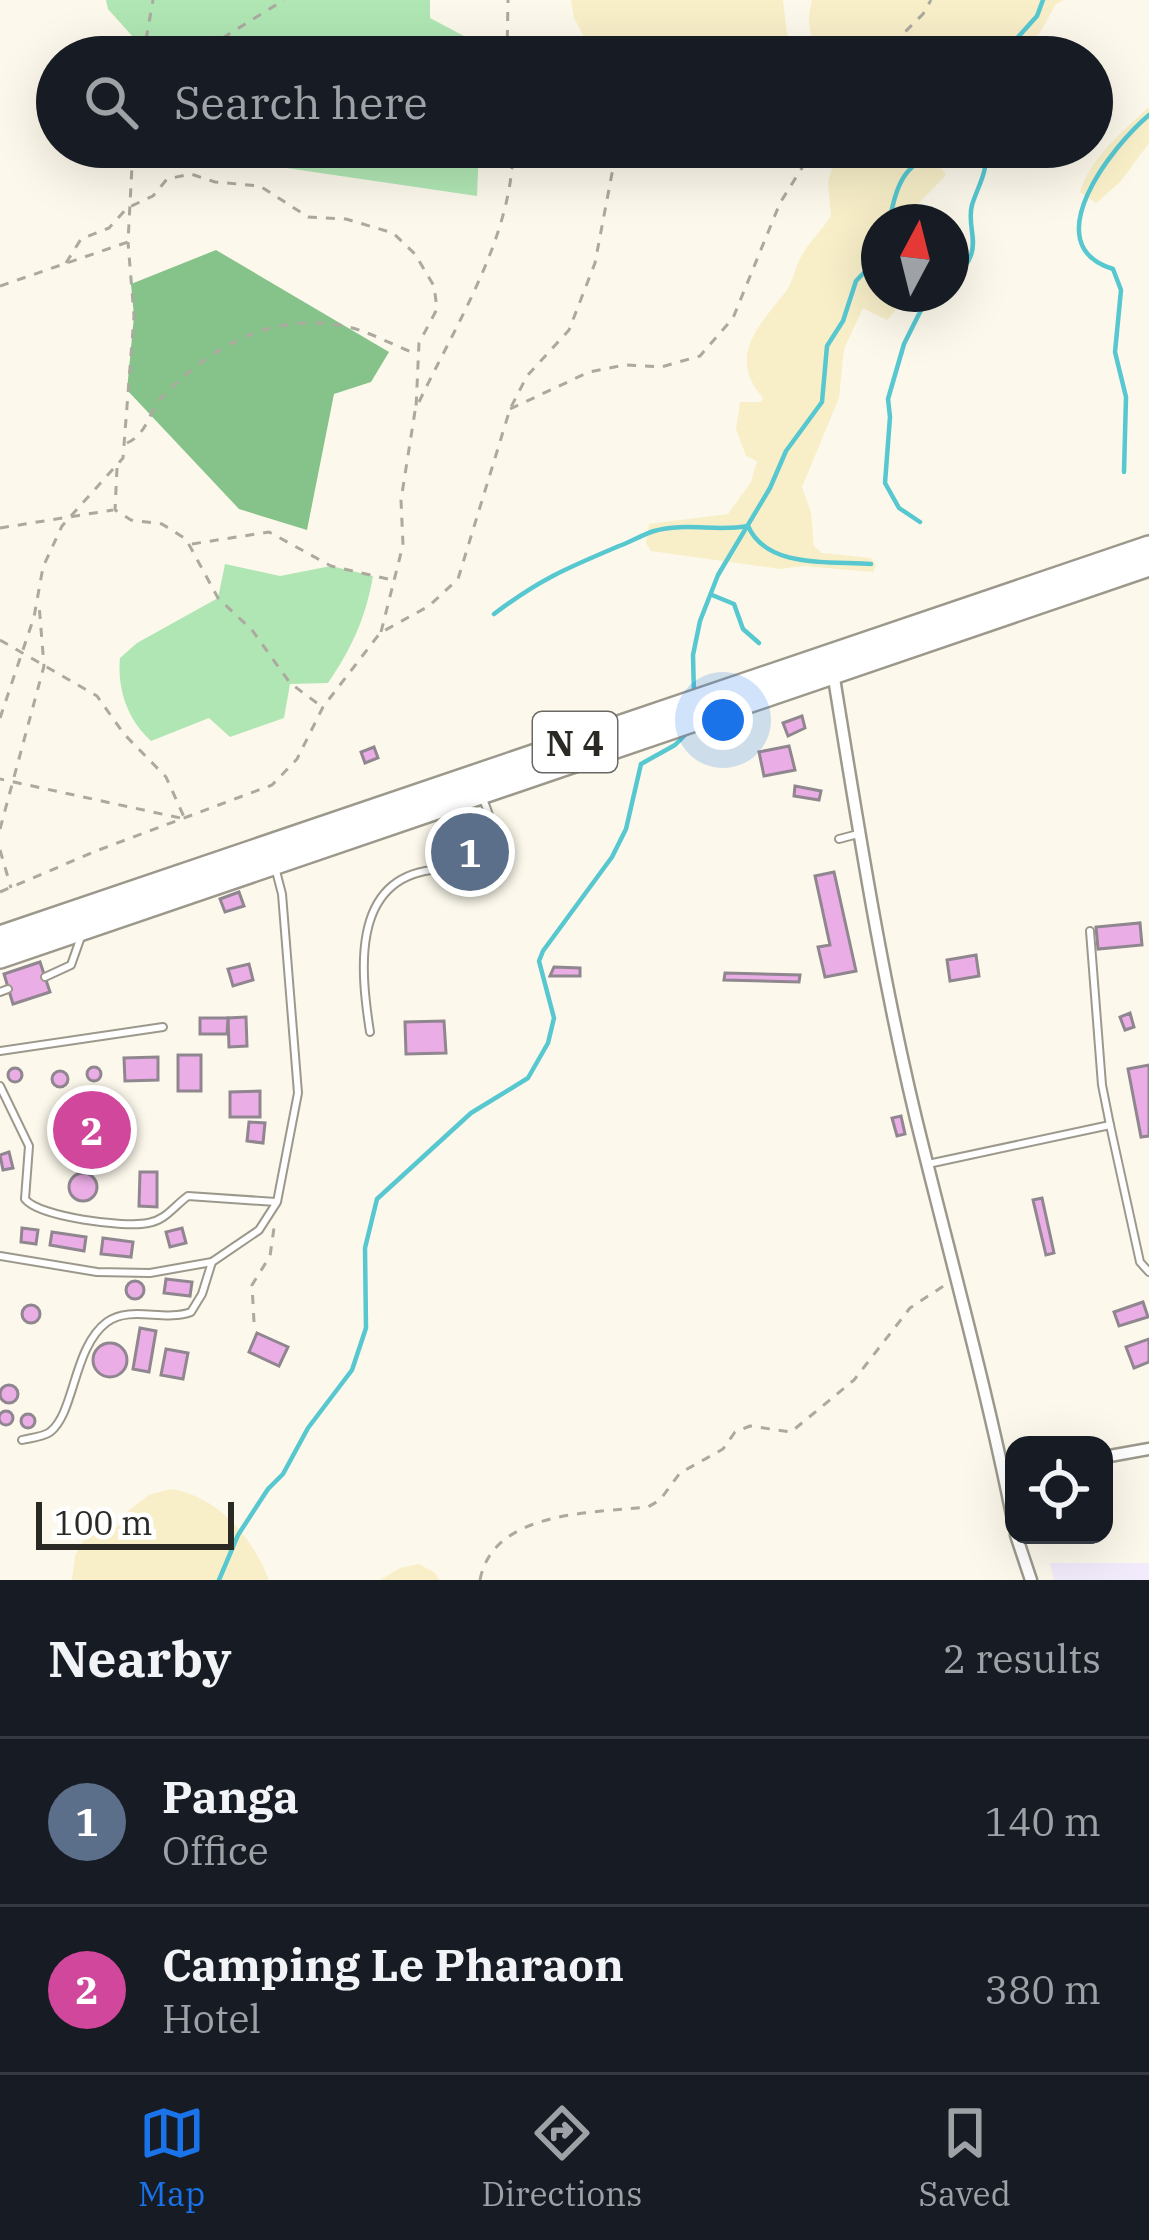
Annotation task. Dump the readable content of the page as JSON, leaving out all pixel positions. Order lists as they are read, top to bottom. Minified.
{"streets":{"highway":["N 4"]},"scale_bar":"100 m","north":"top","page":{"search":"Search here","pins":["1","2"],"scale":"100 m","heading":["Nearby","2 results"],"list":[{"mark":"1","name":"Panga","note":"Office","value":"140 m"},{"mark":"2","name":"Camping Le Pharaon","note":"Hotel","value":"380 m"}],"nav":["Map","Directions","Saved"]}}
